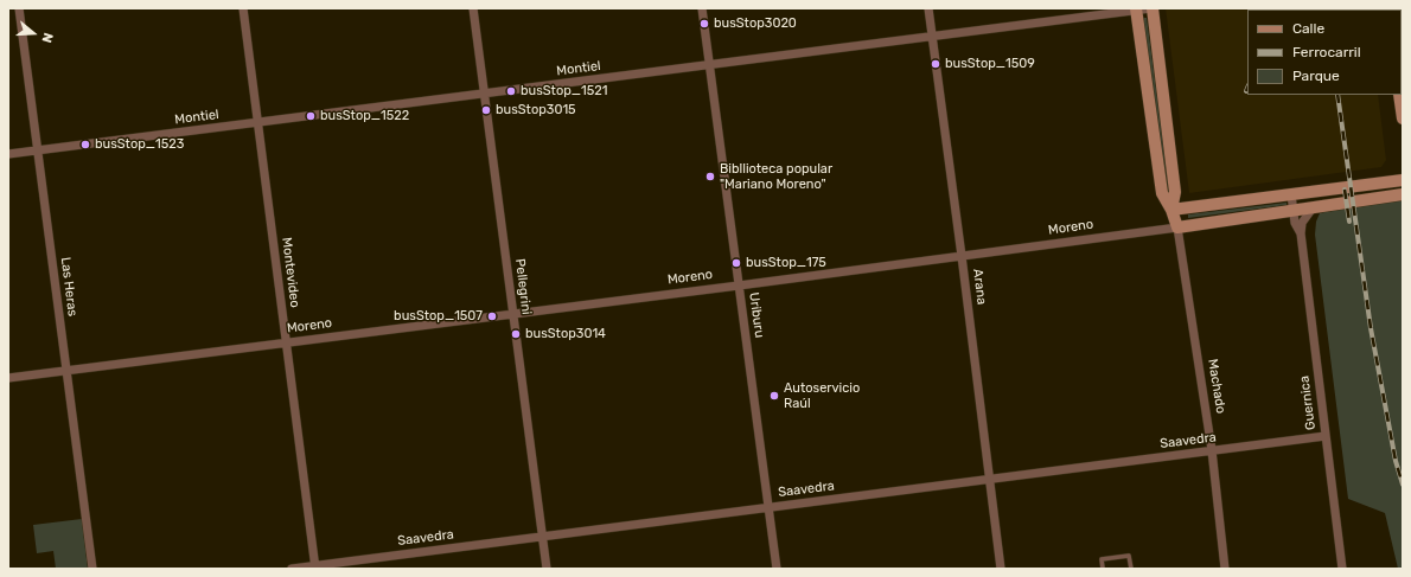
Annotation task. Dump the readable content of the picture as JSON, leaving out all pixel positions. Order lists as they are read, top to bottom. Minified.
{"streets":{"street":["Montiel","Moreno","Montevideo","Las Heras","Pellegrini","Arana","Uriburu","Machado","Guernica","Saavedra"]},"crossings":[["Montiel","Montevideo"],["Montiel","Las Heras"],["Montiel","Pellegrini"],["Montiel","Arana"],["Montiel","Uriburu"],["Montiel","Machado"],["Moreno","Montevideo"],["Moreno","Las Heras"],["Moreno","Pellegrini"],["Moreno","Arana"],["Moreno","Uriburu"],["Moreno","Machado"],["Moreno","Guernica"],["Montevideo","Saavedra"],["Pellegrini","Saavedra"],["Arana","Saavedra"],["Uriburu","Saavedra"],["Machado","Saavedra"],["Guernica","Saavedra"]],"places":["busStop3020","busStop_1509","busStop_1521","busStop3015","busStop_1522","busStop_1523","Bibllioteca popular \"Mariano Moreno\"","busStop_175","busStop_1507","busStop3014","Autoservicio Raúl"],"legend":["Calle","Ferrocarril","Parque"],"north":"right"}
